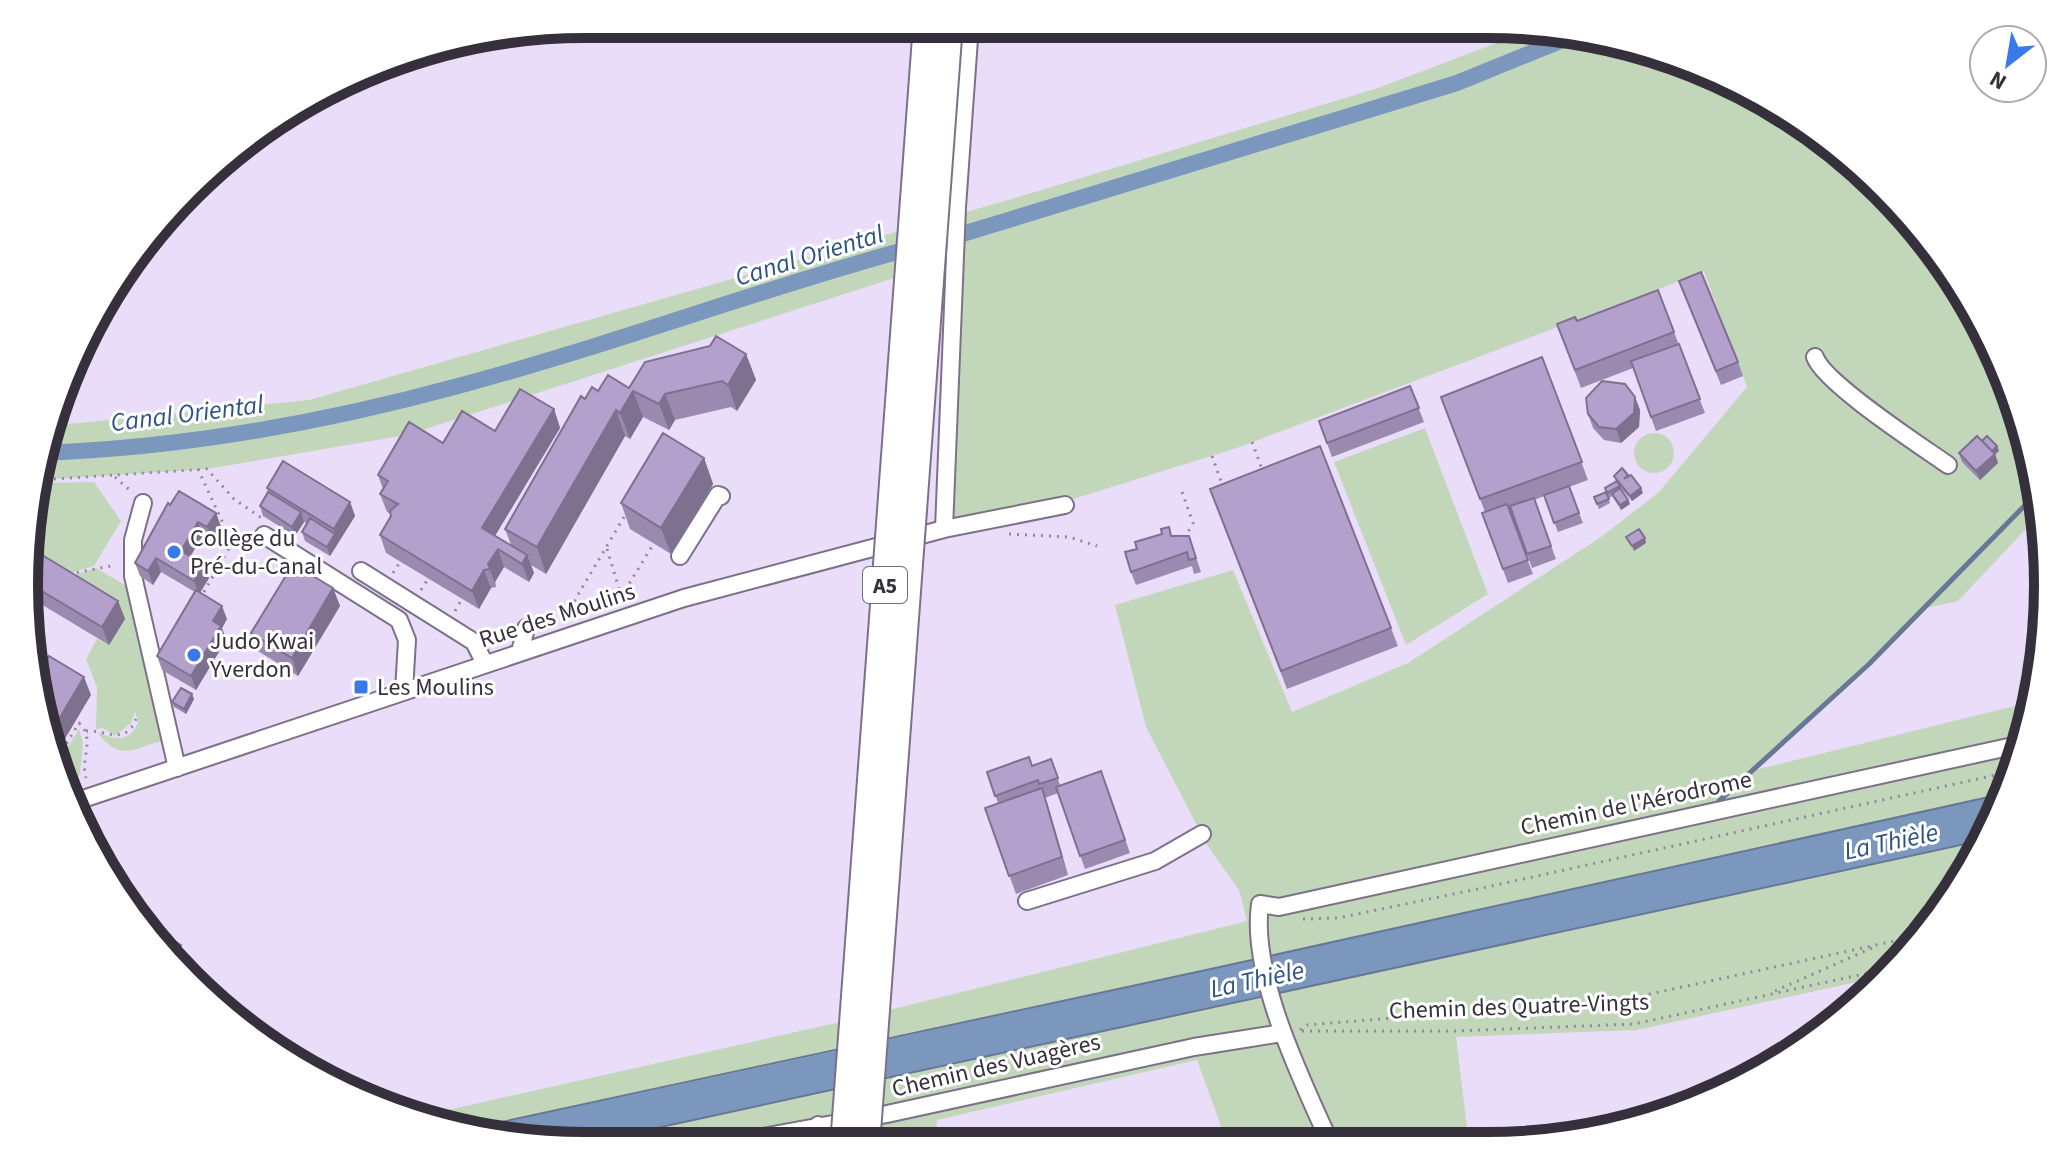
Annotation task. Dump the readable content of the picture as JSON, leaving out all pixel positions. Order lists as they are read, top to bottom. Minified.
{"streets":{"highway":["A5"],"street":["Rue des Moulins","Chemin de l'Aérodrome","Chemin des Vuagères"],"path":["Chemin des Quatre-Vingts"]},"crossings":[["Chemin de l'Aérodrome","Chemin des Quatre-Vingts"],["Chemin de l'Aérodrome","Chemin des Vuagères"],["Chemin des Quatre-Vingts","Chemin des Vuagères"]],"water":["Canal Oriental","La Thièle"],"places":{"other":["Collège du Pré-du-Canal","Judo Kwai Yverdon"],"transit":["Les Moulins"]},"north":"bottom left"}
